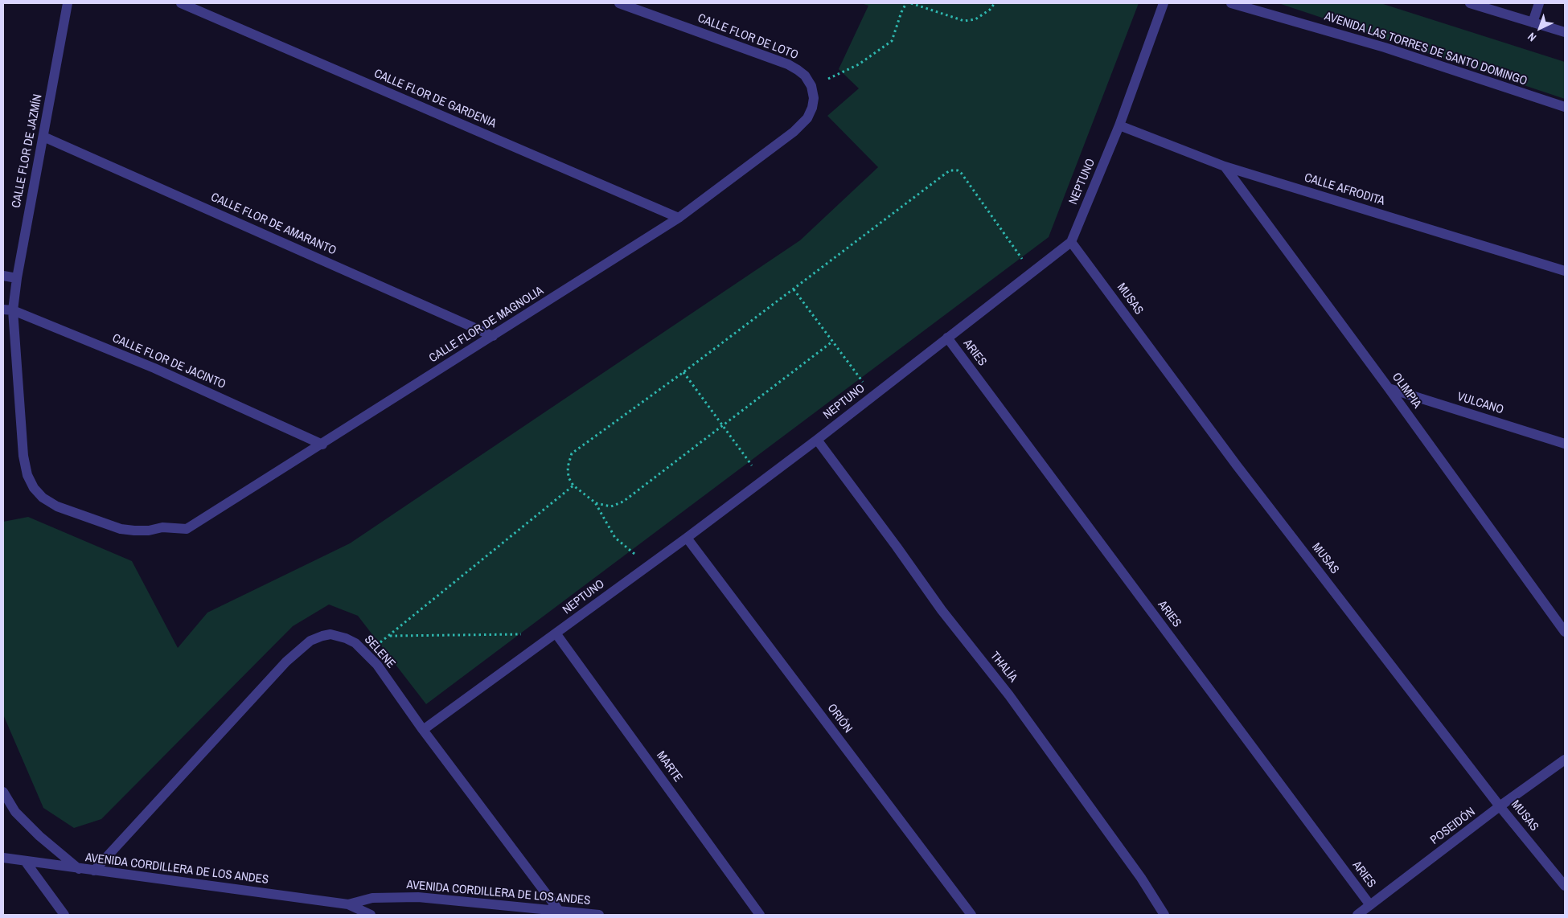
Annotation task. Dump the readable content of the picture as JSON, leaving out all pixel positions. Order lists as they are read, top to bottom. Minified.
{"streets":{"street":["CALLE FLOR DE LOTO","AVENIDA LAS TORRES DE SANTO DOMINGO","CALLE FLOR DE GARDENIA","CALLE FLOR DE JAZMÍN","NEPTUNO","CALLE AFRODITA","CALLE FLOR DE AMARANTO","MUSAS","CALLE FLOR DE MAGNOLIA","ARIES","CALLE FLOR DE JACINTO","OLIMPIA","VULCANO","SELENE","THALÍA","ORIÓN","MARTE","POSEIDÓN","AVENIDA CORDILLERA DE LOS ANDES"]},"crossings":[["CALLE FLOR DE LOTO","CALLE FLOR DE MAGNOLIA"],["CALLE FLOR DE GARDENIA","CALLE FLOR DE MAGNOLIA"],["CALLE FLOR DE JAZMÍN","CALLE FLOR DE AMARANTO"],["CALLE FLOR DE JAZMÍN","CALLE FLOR DE MAGNOLIA"],["CALLE FLOR DE JAZMÍN","CALLE FLOR DE JACINTO"],["NEPTUNO","CALLE AFRODITA"],["NEPTUNO","MUSAS"],["NEPTUNO","ARIES"],["NEPTUNO","SELENE"],["NEPTUNO","THALÍA"],["NEPTUNO","ORIÓN"],["NEPTUNO","MARTE"],["CALLE AFRODITA","OLIMPIA"],["CALLE FLOR DE AMARANTO","CALLE FLOR DE MAGNOLIA"],["MUSAS","POSEIDÓN"],["CALLE FLOR DE MAGNOLIA","CALLE FLOR DE JACINTO"],["ARIES","POSEIDÓN"],["OLIMPIA","VULCANO"],["SELENE","AVENIDA CORDILLERA DE LOS ANDES"]],"north":"bottom left"}
